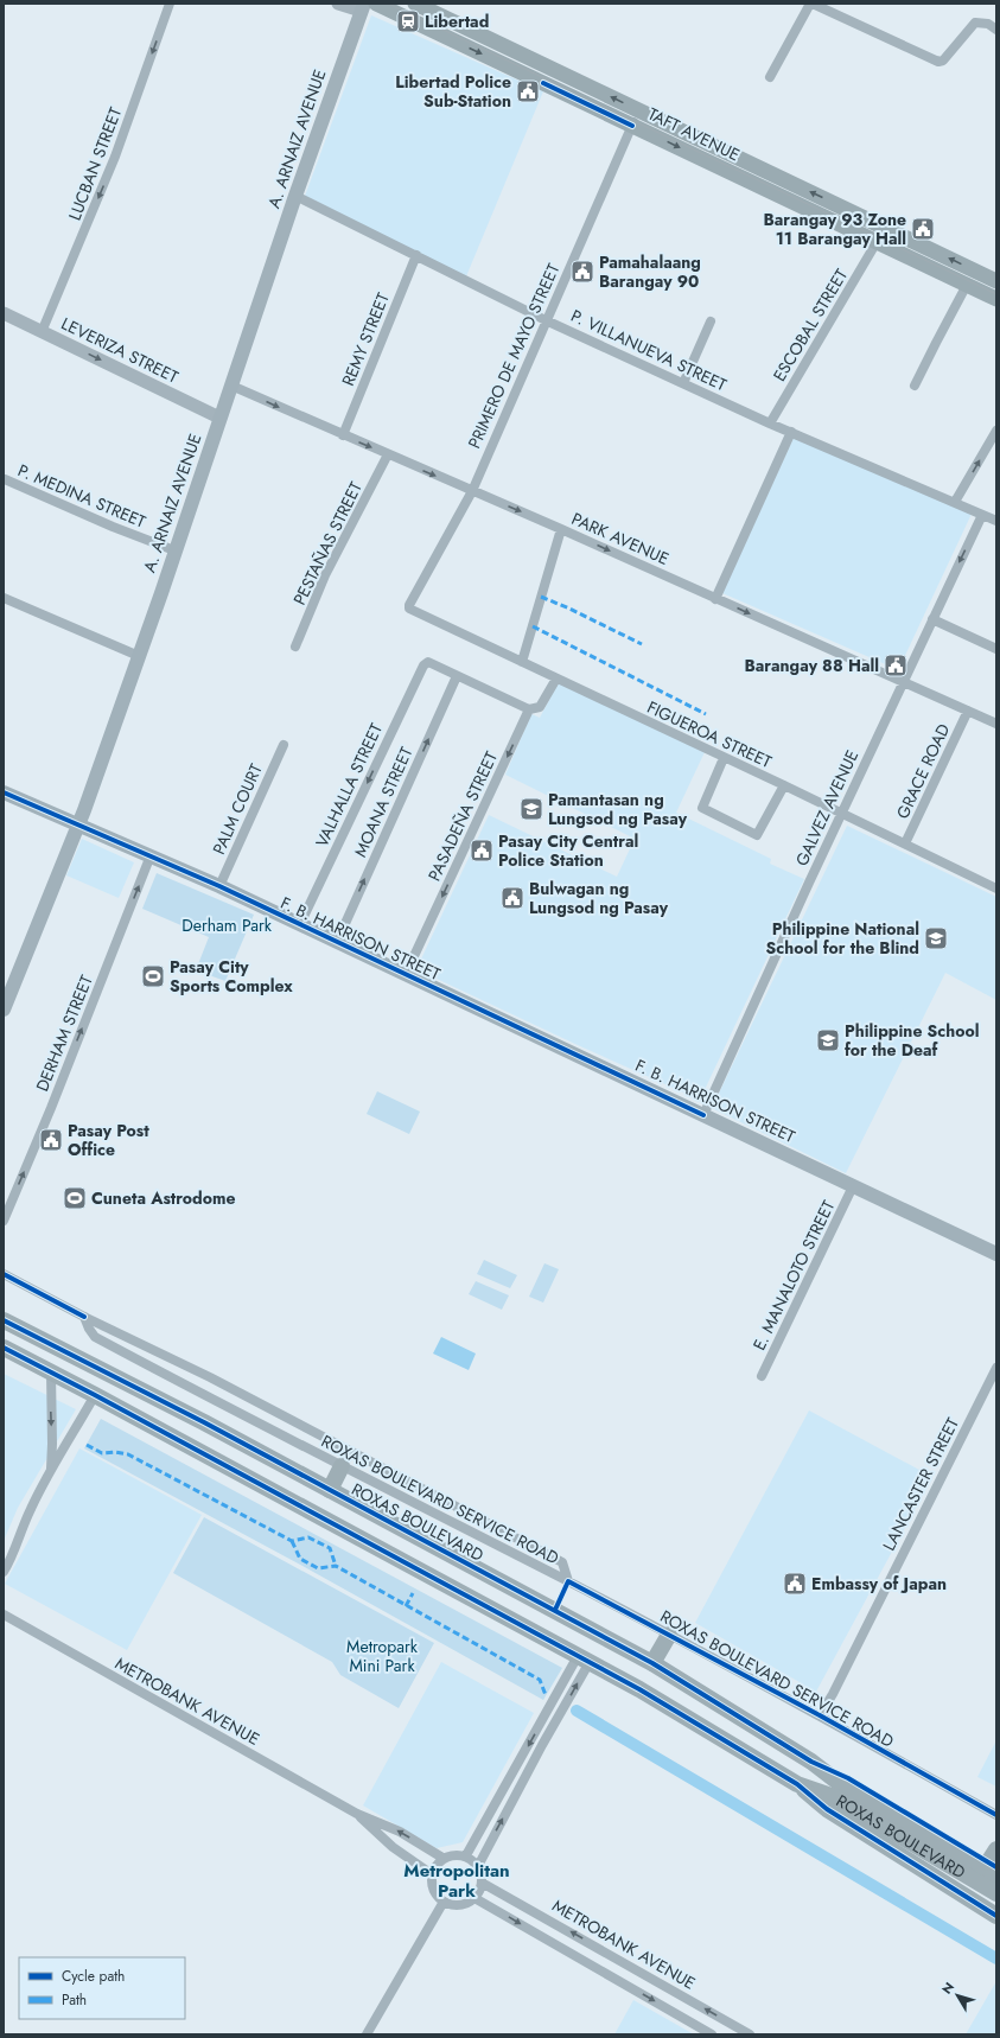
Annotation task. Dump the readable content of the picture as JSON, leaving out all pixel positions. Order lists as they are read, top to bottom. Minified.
{"streets":{"highway":["ROXAS BOULEVARD"],"main road":["TAFT AVENUE","A. ARNAIZ AVENUE","F. B. HARRISON STREET"],"street":["LUCBAN STREET","ESCOBAL STREET","REMY STREET","LEVERIZA STREET","P. VILLANUEVA STREET","PRIMERO DE MAYO STREET","P. MEDINA STREET","PARK AVENUE","PESTAÑAS STREET","FIGUEROA STREET","GRACE ROAD","VALHALLA STREET","MOANA STREET","GALVEZ AVENUE","PALM COURT","PASADEÑA STREET","DERHAM STREET","E. MANALOTO STREET","LANCASTER STREET","ROXAS BOULEVARD SERVICE ROAD","METROBANK AVENUE"]},"crossings":[["TAFT AVENUE","ESCOBAL STREET"],["TAFT AVENUE","PRIMERO DE MAYO STREET"],["A. ARNAIZ AVENUE","LEVERIZA STREET"],["A. ARNAIZ AVENUE","P. VILLANUEVA STREET"],["A. ARNAIZ AVENUE","P. MEDINA STREET"],["A. ARNAIZ AVENUE","PARK AVENUE"],["A. ARNAIZ AVENUE","F. B. HARRISON STREET"],["LUCBAN STREET","LEVERIZA STREET"],["ESCOBAL STREET","P. VILLANUEVA STREET"],["REMY STREET","P. VILLANUEVA STREET"],["REMY STREET","PARK AVENUE"],["P. VILLANUEVA STREET","PRIMERO DE MAYO STREET"],["P. VILLANUEVA STREET","GALVEZ AVENUE"],["PRIMERO DE MAYO STREET","PARK AVENUE"],["PRIMERO DE MAYO STREET","FIGUEROA STREET"],["PARK AVENUE","PESTAÑAS STREET"],["PARK AVENUE","GRACE ROAD"],["PARK AVENUE","GALVEZ AVENUE"],["FIGUEROA STREET","GRACE ROAD"],["FIGUEROA STREET","GALVEZ AVENUE"],["FIGUEROA STREET","PASADEÑA STREET"],["VALHALLA STREET","MOANA STREET"],["VALHALLA STREET","F. B. HARRISON STREET"],["MOANA STREET","F. B. HARRISON STREET"],["GALVEZ AVENUE","F. B. HARRISON STREET"],["PALM COURT","F. B. HARRISON STREET"],["PASADEÑA STREET","F. B. HARRISON STREET"],["F. B. HARRISON STREET","DERHAM STREET"],["F. B. HARRISON STREET","E. MANALOTO STREET"],["LANCASTER STREET","ROXAS BOULEVARD SERVICE ROAD"]],"one_way":["LUCBAN STREET","LEVERIZA STREET","PARK AVENUE","VALHALLA STREET","MOANA STREET","PASADEÑA STREET","DERHAM STREET"],"districts":["Metropolitan Park"],"parks":["Derham Park","Metropark Mini Park"],"places":{"station":["Libertad"],"public building":["Libertad Police Sub-Station","Barangay 93 Zone 11 Barangay Hall","Pamahalaang Barangay 90","Barangay 88 Hall","Pasay City Central Police Station","Bulwagan ng Lungsod ng Pasay","Pasay Post Office","Embassy of Japan"],"school or university":["Pamantasan ng Lungsod ng Pasay","Philippine National School for the Blind","Philippine School for the Deaf"],"sports":["Pasay City Sports Complex","Cuneta Astrodome"]},"legend":["Cycle path","Path"],"north":"top left"}
